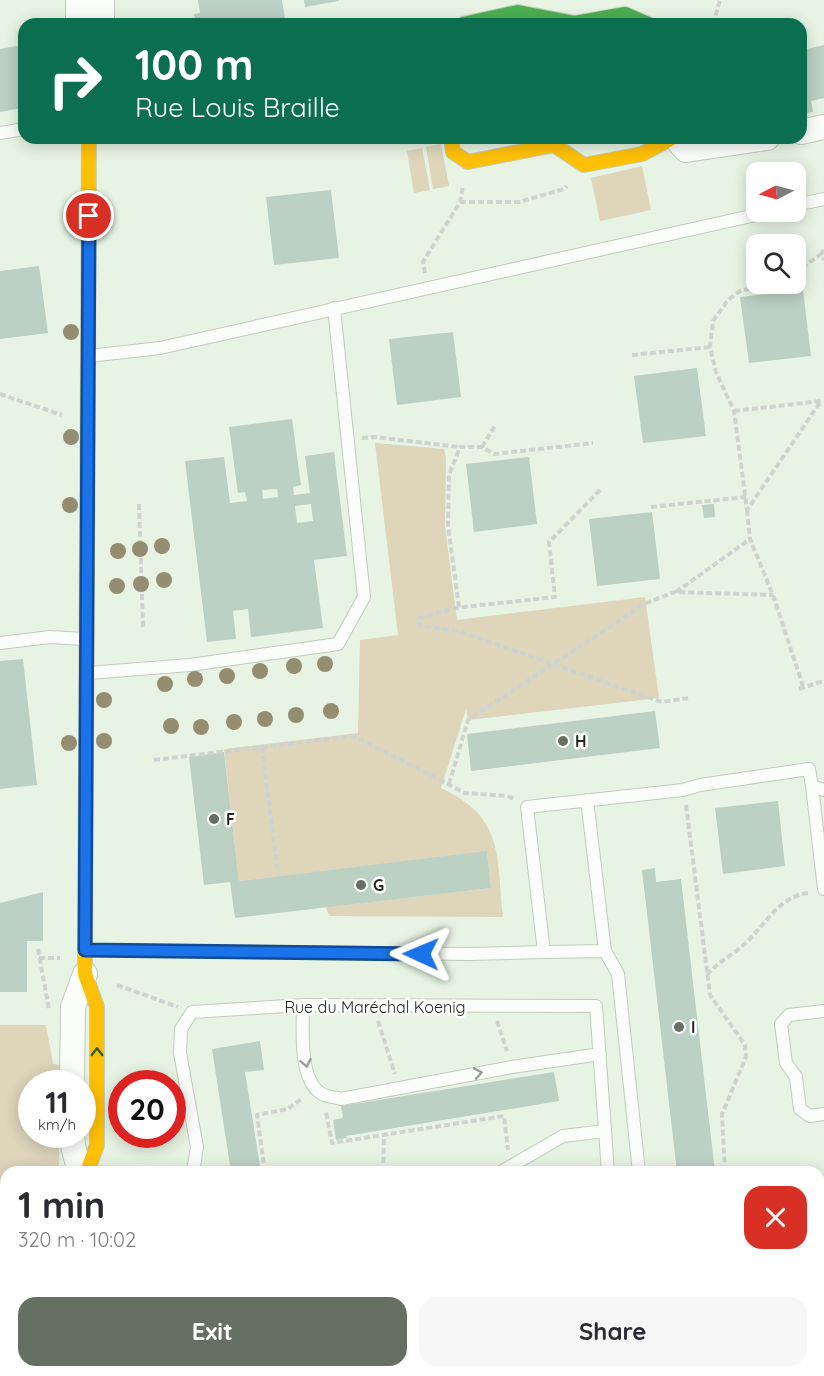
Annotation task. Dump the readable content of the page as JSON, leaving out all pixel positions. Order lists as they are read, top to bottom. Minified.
{"streets":{"lane":["Rue du Maréchal Koenig"]},"places":["H","F","G","I"],"north":"left","page":{"turn":["100 m","Rue Louis Braille"],"speed":"11 km/h","limit":"20","heading":["1 min","320 m · 10:02"],"buttons":["Exit","Share"]}}
